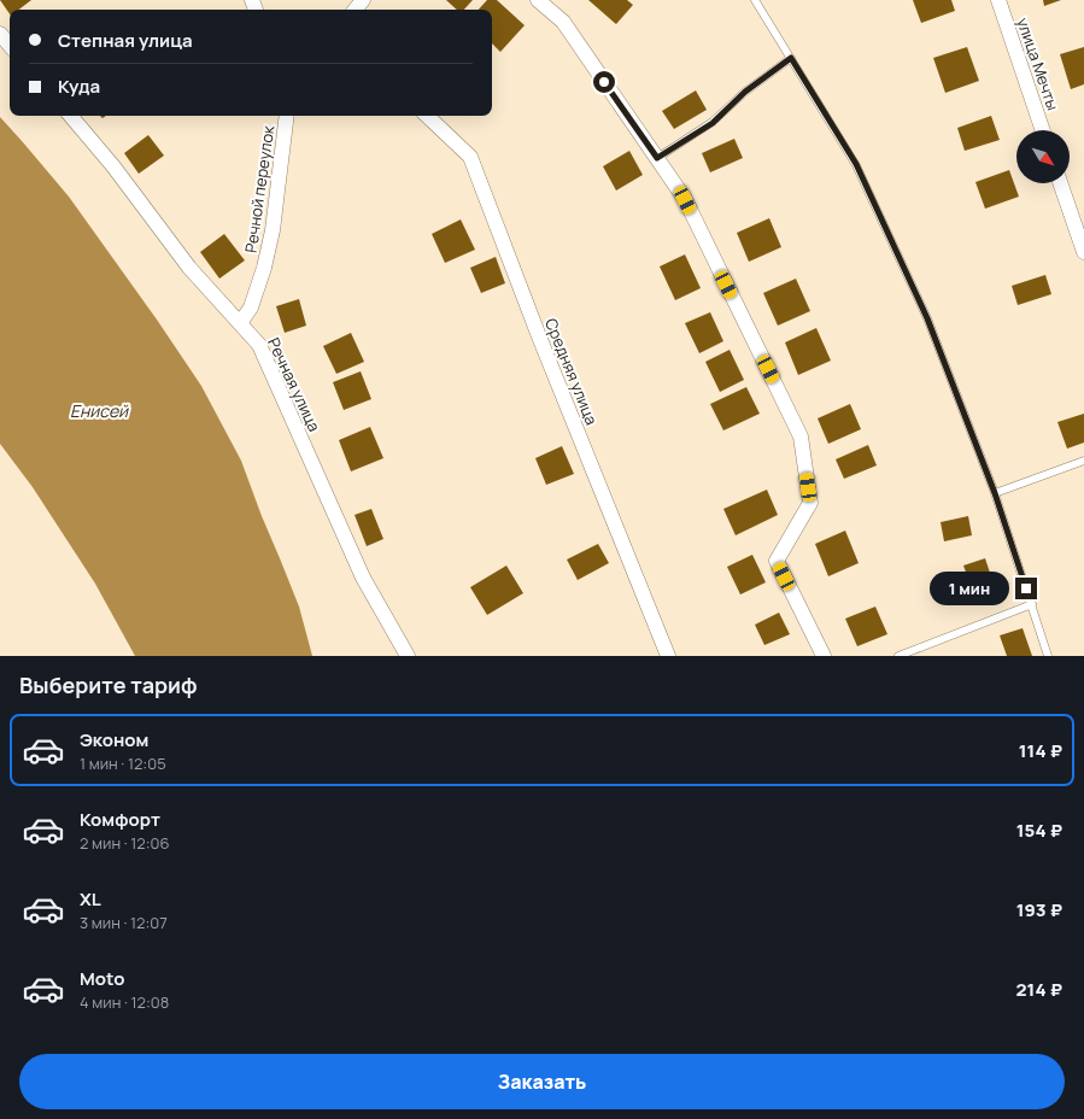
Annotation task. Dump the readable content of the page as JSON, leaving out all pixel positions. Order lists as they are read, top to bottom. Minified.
{"streets":{"street":["улица Мечты","Речной переулок","Средняя улица","Речная улица"]},"crossings":[["Речной переулок","Речная улица"]],"water":["Енисей"],"north":"bottom right","page":{"banner":["Степная улица","Куда"],"bubble":"1 мин","heading":"Выберите тариф","list":[{"name":"Эконом","note":"1 мин · 12:05","value":"114 ₽"},{"name":"Комфорт","note":"2 мин · 12:06","value":"154 ₽"},{"name":"XL","note":"3 мин · 12:07","value":"193 ₽"},{"name":"Moto","note":"4 мин · 12:08","value":"214 ₽"}],"buttons":"Заказать"}}
